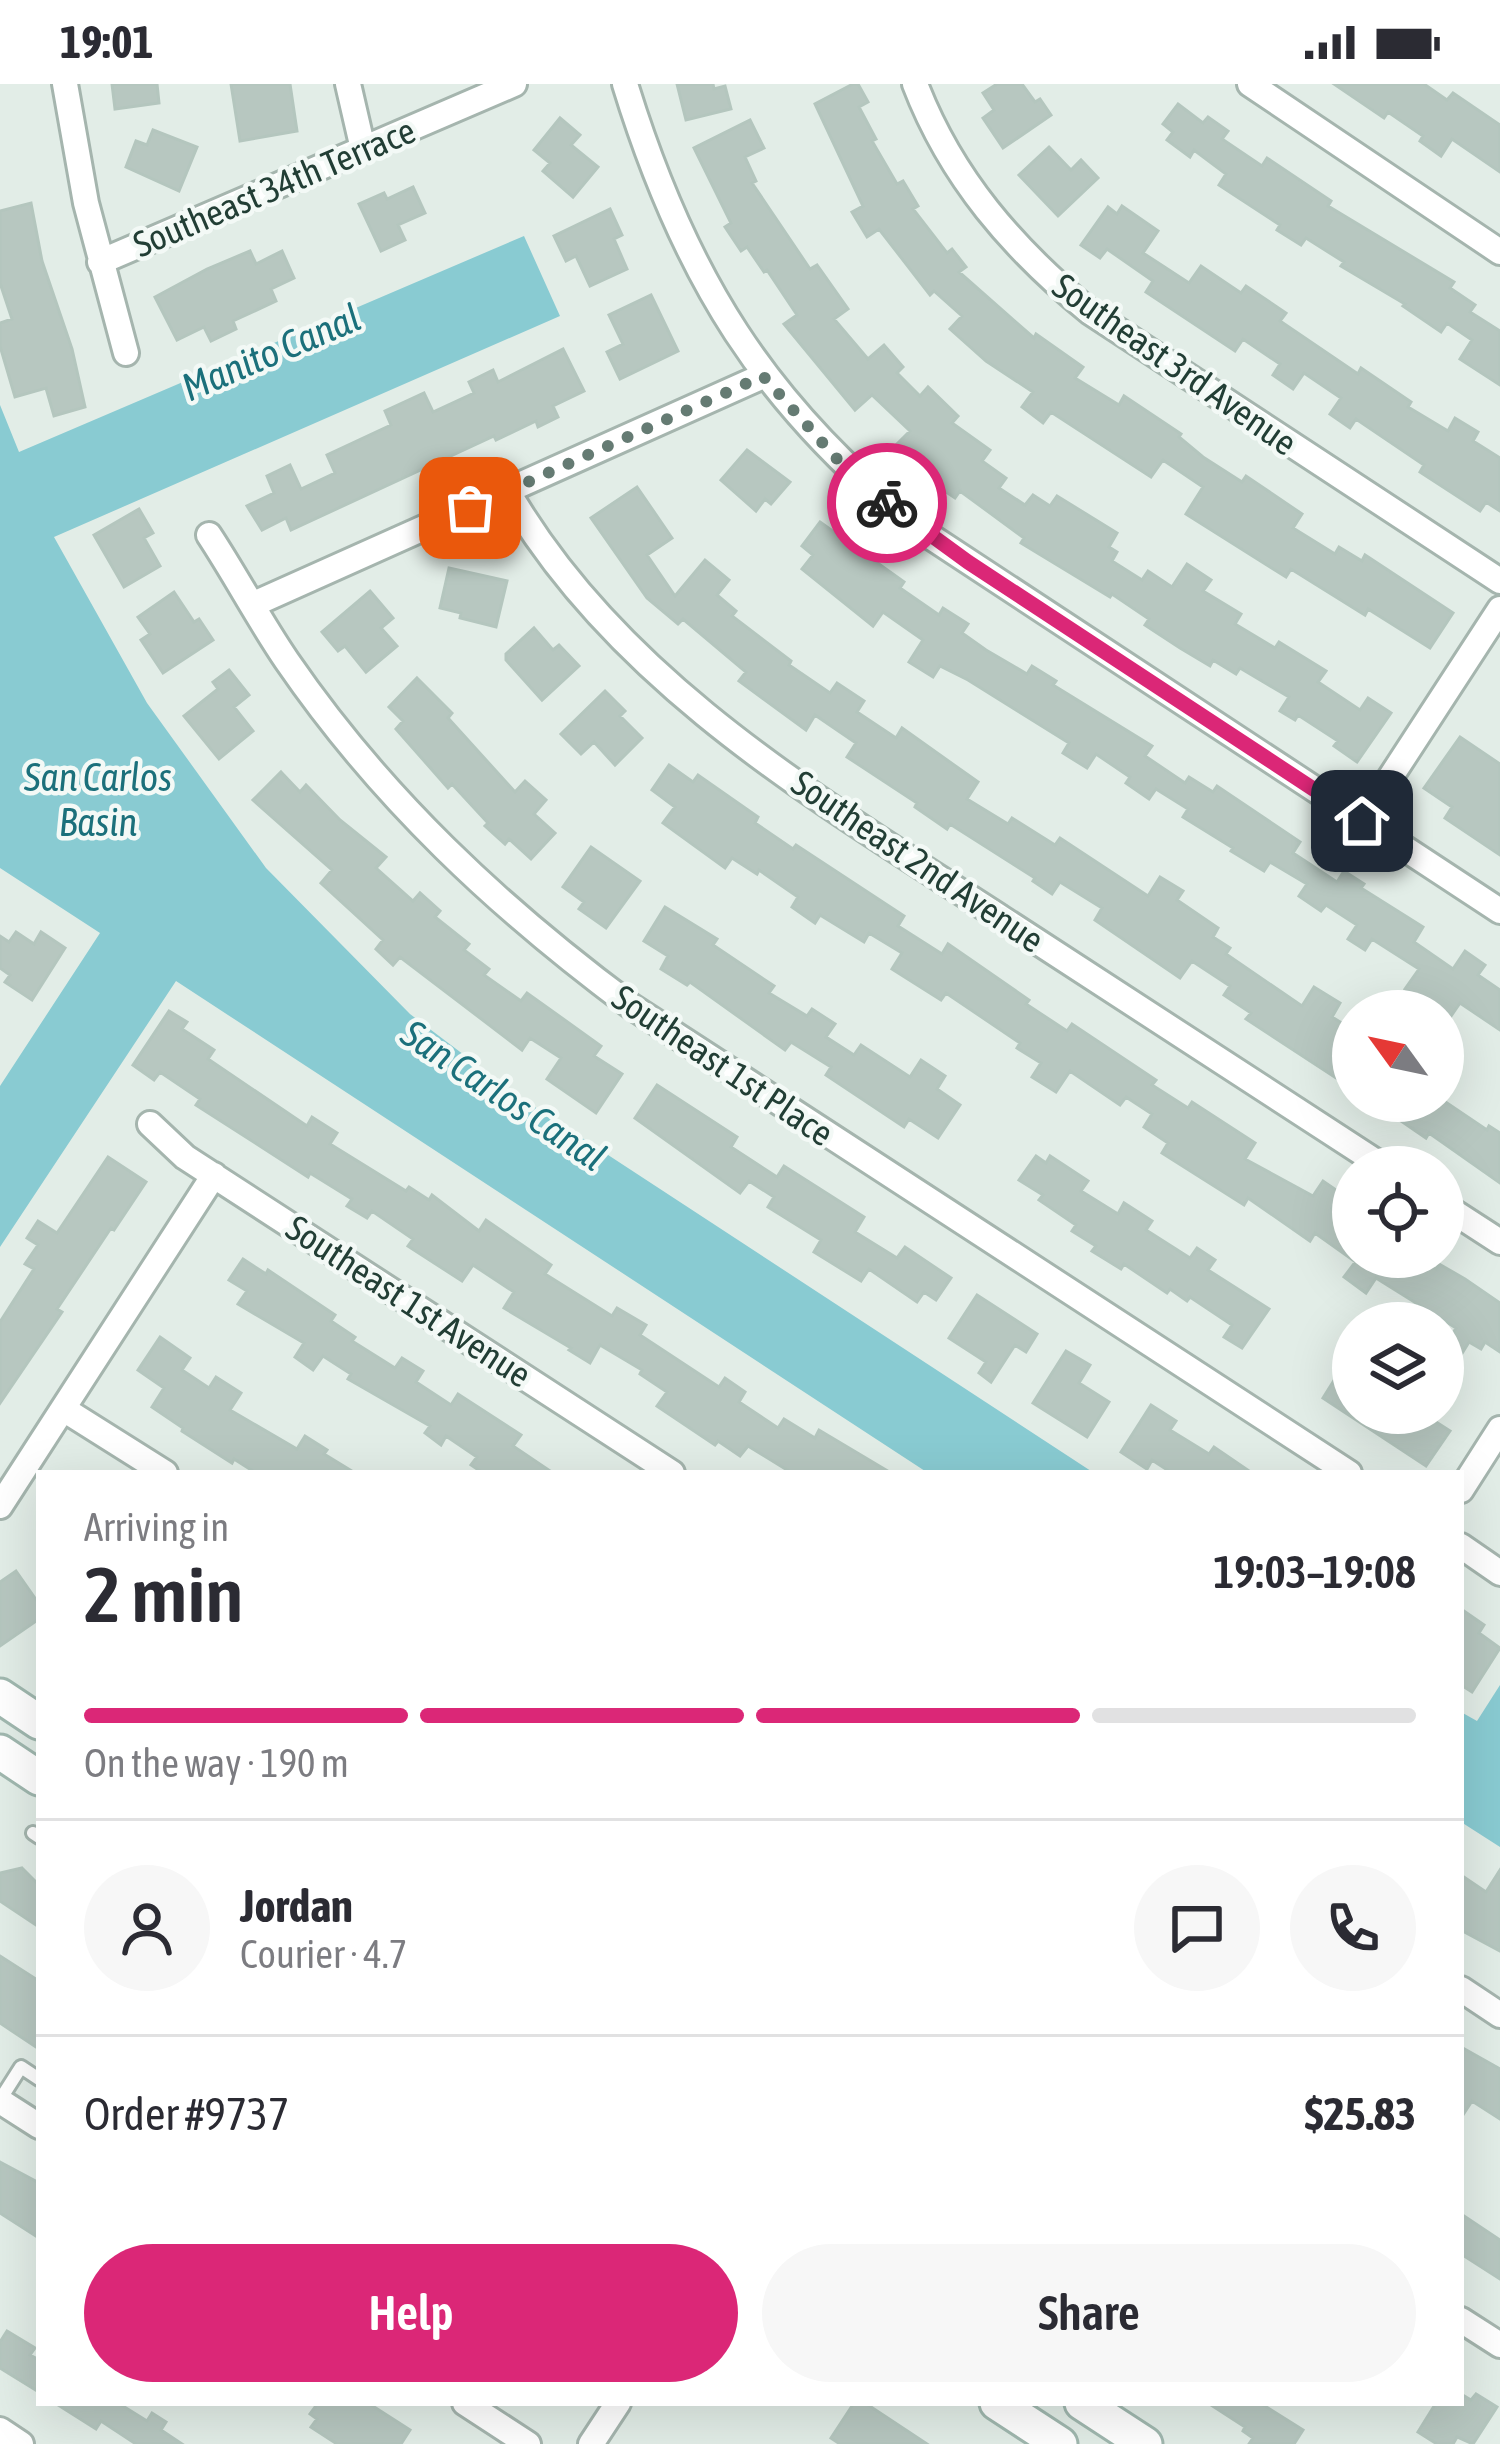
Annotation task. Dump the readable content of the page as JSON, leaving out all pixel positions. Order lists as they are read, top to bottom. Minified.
{"streets":{"street":["Southeast 34th Terrace","Southeast 3rd Avenue","Southeast 2nd Avenue","Southeast 1st Place","Southeast 1st Avenue"]},"water":["Manito Canal","San Carlos Basin","San Carlos Canal"],"north":"top left","page":{"status":"19:01","heading":["2 min","Arriving in","19:03–19:08"],"panel":["Jordan","Courier · 4.7","Order #9737","$25.83"],"bar":"On the way · 190 m","buttons":["Help","Share"]}}
